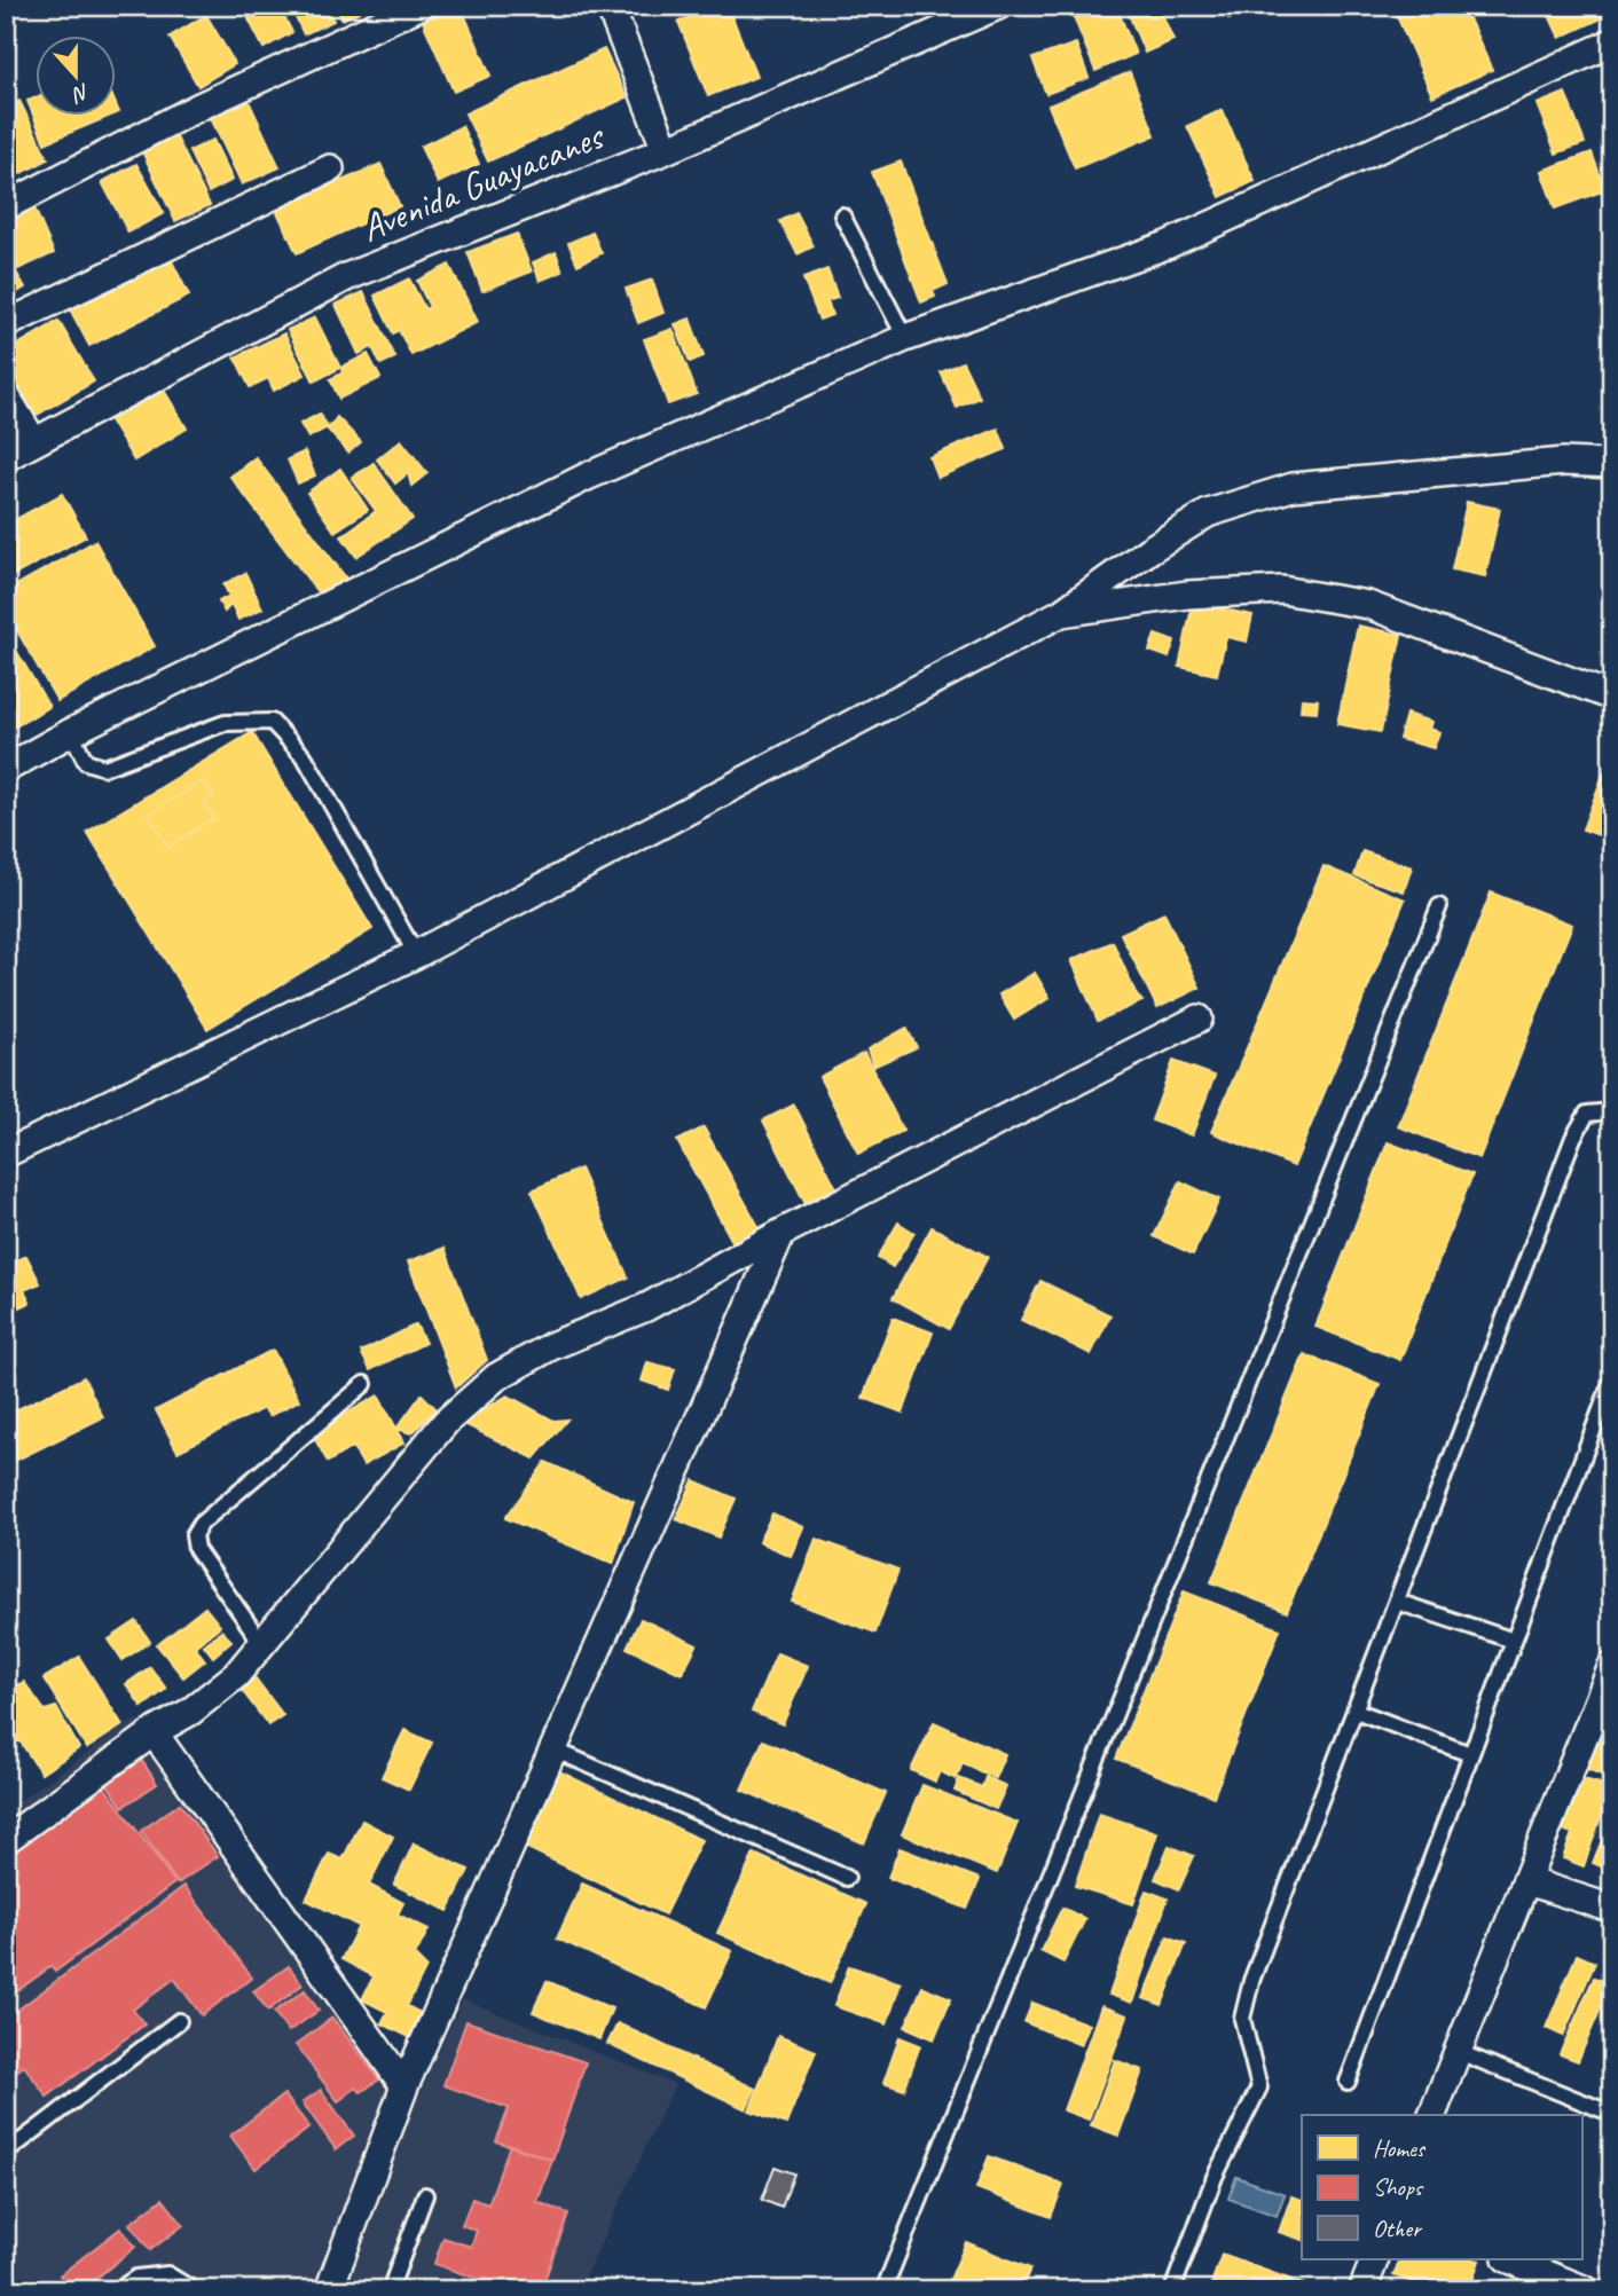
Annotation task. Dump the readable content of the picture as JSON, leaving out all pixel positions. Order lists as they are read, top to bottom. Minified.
{"streets":{"street":["Avenida Guayacanes"]},"legend":["Homes","Shops","Other"],"north":"bottom"}
